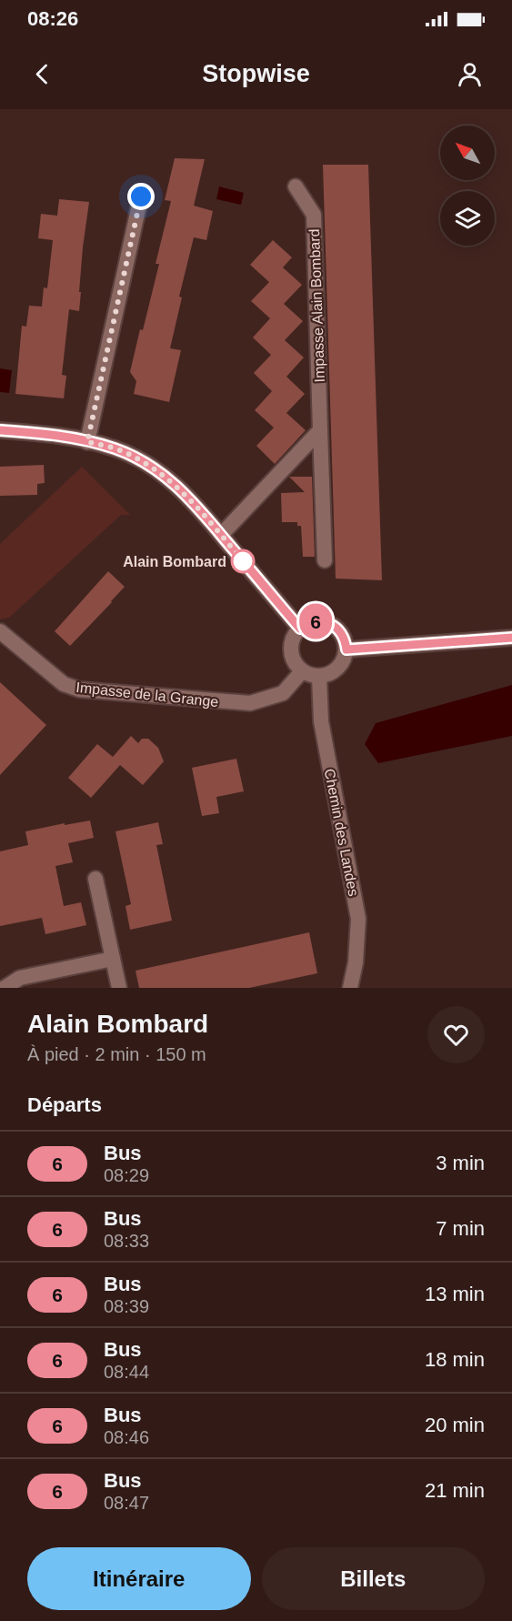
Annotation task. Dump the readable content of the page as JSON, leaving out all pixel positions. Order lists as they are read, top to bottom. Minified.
{"streets":{"street":["Impasse Alain Bombard","Impasse de la Grange","Chemin des Landes"]},"crossings":[["Impasse de la Grange","Chemin des Landes"]],"places":["Alain Bombard"],"lines":["bus line 6"],"north":"top left","page":{"status":"08:26","header":"Stopwise","on_map":"6","heading":[["Alain Bombard","À pied · 2 min · 150 m"],"Départs"],"list":[{"mark":"6","name":"Bus","note":"08:29","value":"3 min"},{"mark":"6","name":"Bus","note":"08:33","value":"7 min"},{"mark":"6","name":"Bus","note":"08:39","value":"13 min"},{"mark":"6","name":"Bus","note":"08:44","value":"18 min"},{"mark":"6","name":"Bus","note":"08:46","value":"20 min"},{"mark":"6","name":"Bus","note":"08:47","value":"21 min"}],"buttons":["Itinéraire","Billets"]}}
